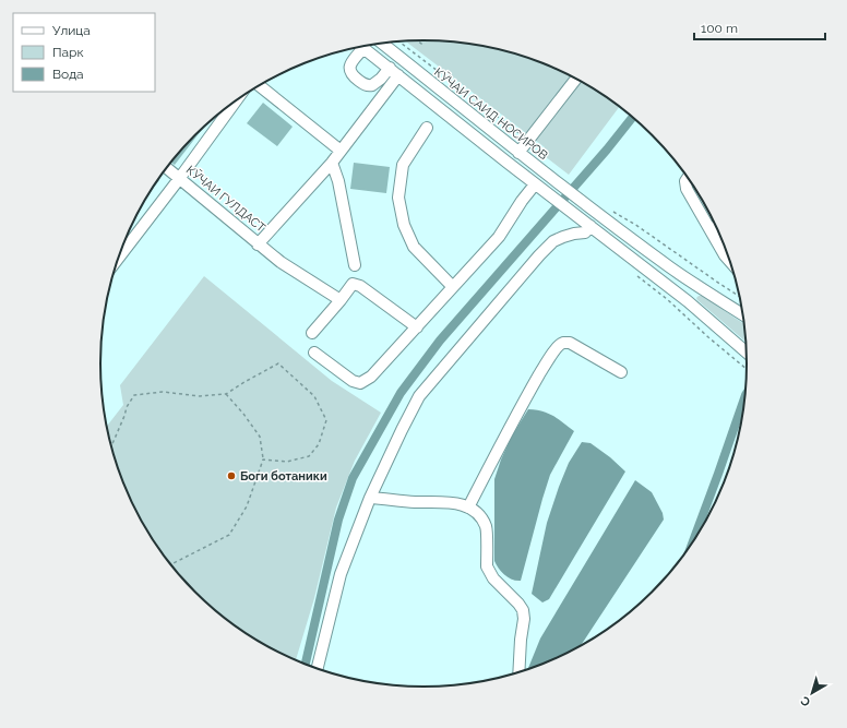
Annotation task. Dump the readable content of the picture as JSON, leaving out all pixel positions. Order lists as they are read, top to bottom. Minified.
{"streets":{"street":["КӮЧАИ САИД НОСИРОВ","КӮЧАИ ГУЛДАСТ"]},"places":["Боги ботаники"],"legend":["Улица","Парк","Вода"],"scale_bar":"100 m","north":"bottom left"}
